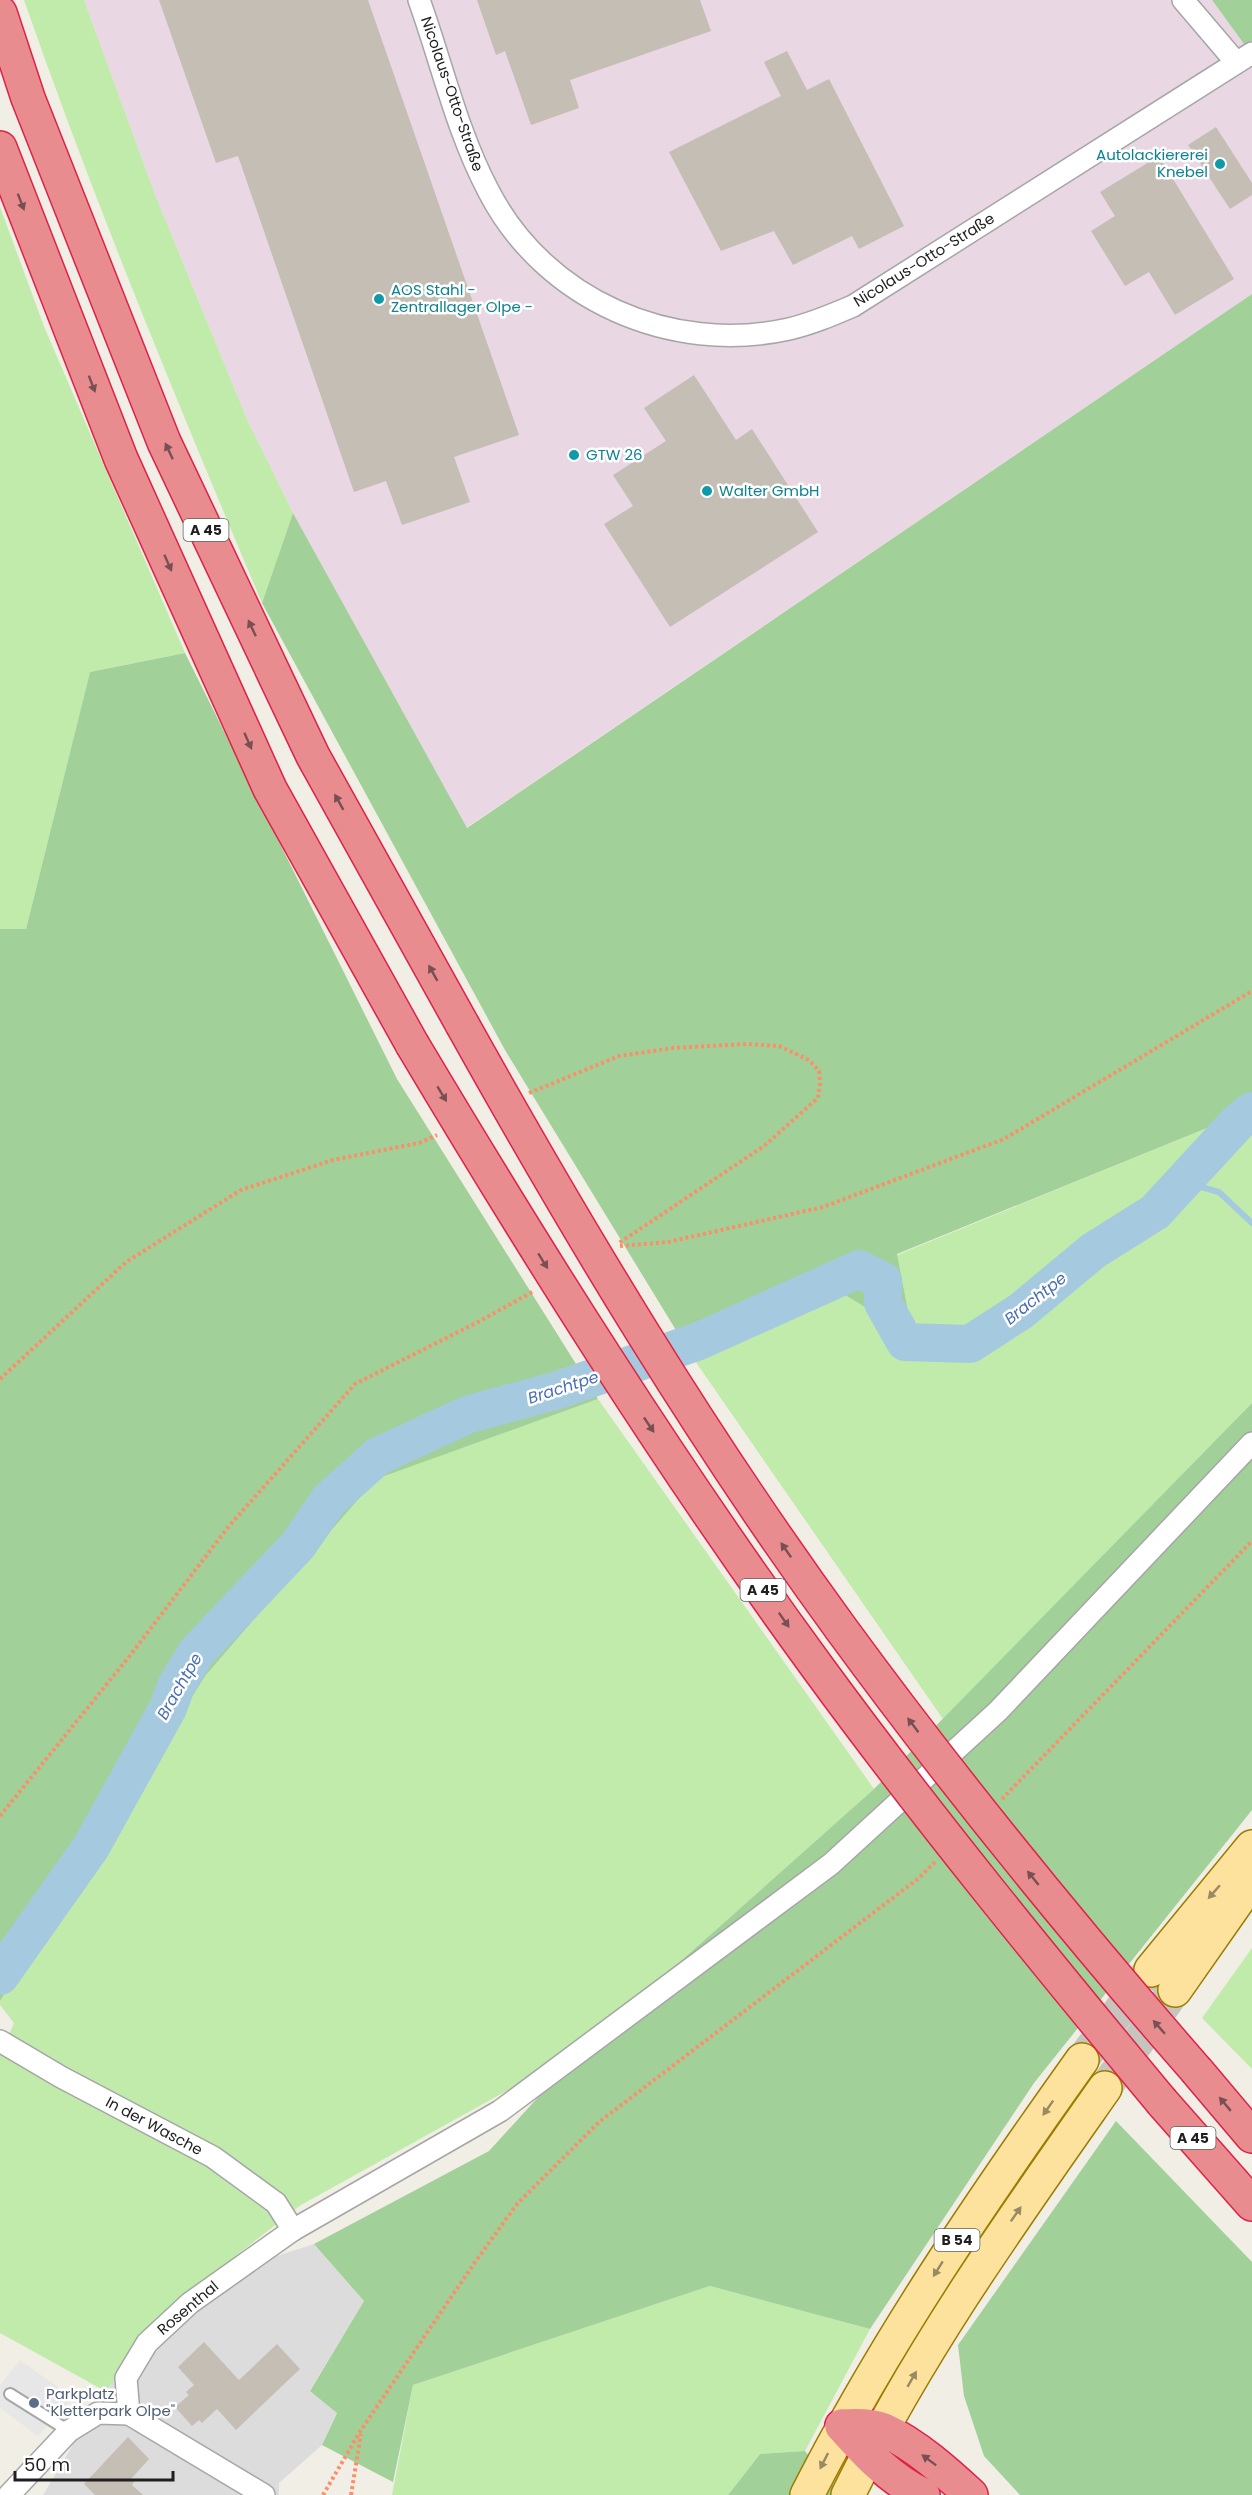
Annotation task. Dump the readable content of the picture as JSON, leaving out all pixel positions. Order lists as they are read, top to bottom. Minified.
{"streets":{"highway":["A 45"],"main road":["B 54"],"street":["Nicolaus-Otto-Straße","In der Wasche","Rosenthal"]},"crossings":[["In der Wasche","Rosenthal"]],"water":["Brachtpe"],"places":["Autolackiererei Knebel","AOS Stahl - Zentrallager Olpe -","GTW 26","Walter GmbH","Parkplatz \"Kletterpark Olpe\""],"scale_bar":"50 m"}
